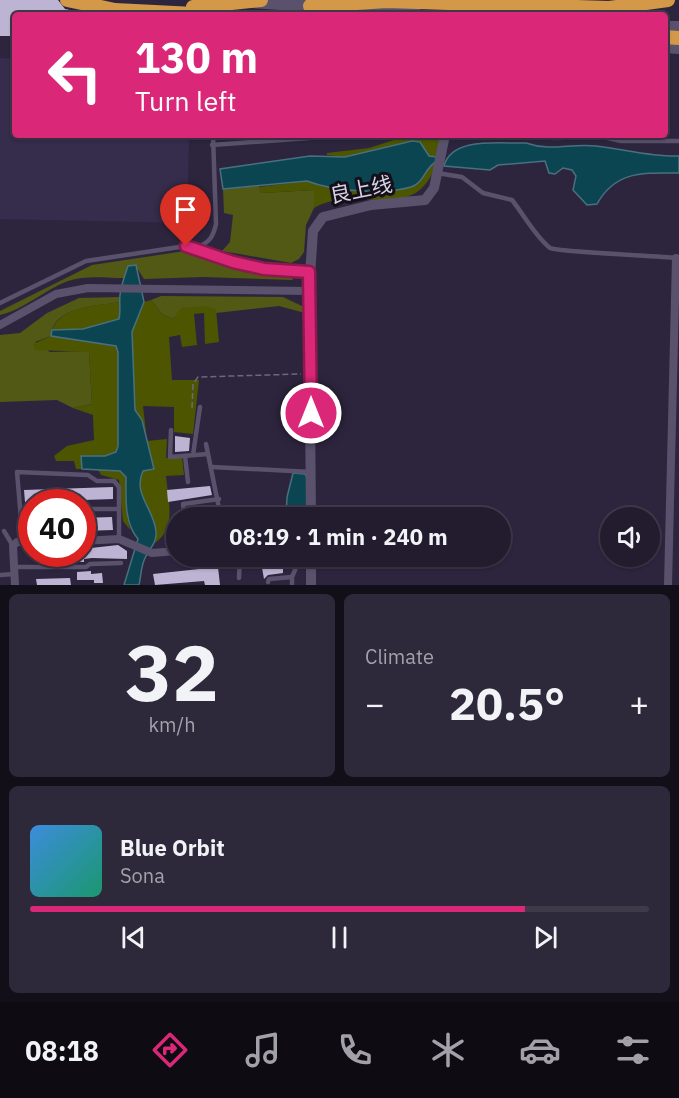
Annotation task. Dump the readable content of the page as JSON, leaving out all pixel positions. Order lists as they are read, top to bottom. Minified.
{"streets":{"street":["良上线"]},"page":{"turn":["130 m","Turn left"],"limit":"40","trip":"08:19 · 1 min · 240 m","tile":[["32","km/h"],"Climate"],"heat":["−","20.5°","+"],"song":["Blue Orbit","Sona"],"tabs":"08:18"}}
